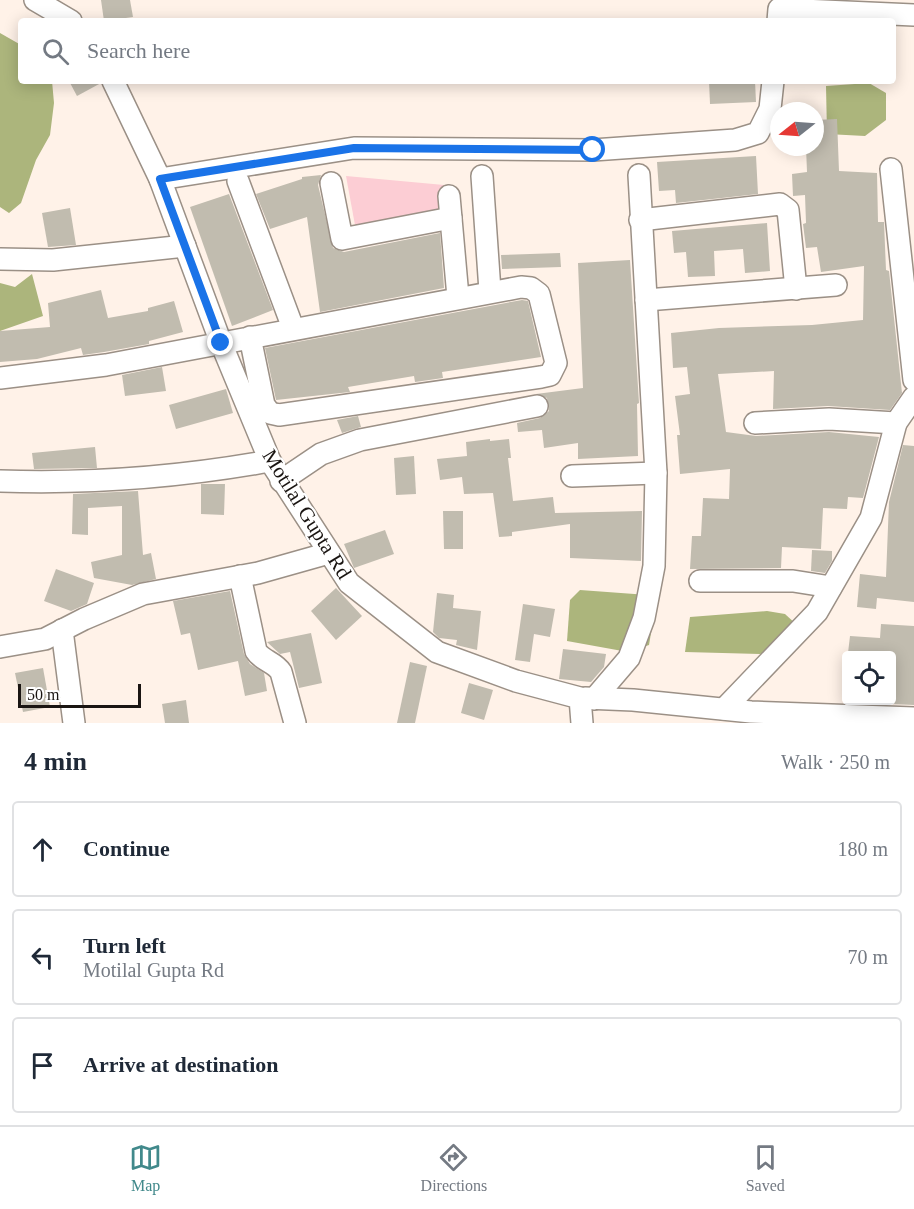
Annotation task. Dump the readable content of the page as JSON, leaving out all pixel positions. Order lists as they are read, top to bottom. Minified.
{"streets":{"street":["Motilal Gupta Rd"]},"scale_bar":"50 m","north":"left","page":{"search":"Search here","scale":"50 m","heading":["4 min","Walk · 250 m"],"list":[["Continue","180 m"],["Turn left","Motilal Gupta Rd","70 m"],"Arrive at destination"],"nav":["Map","Directions","Saved"]}}
